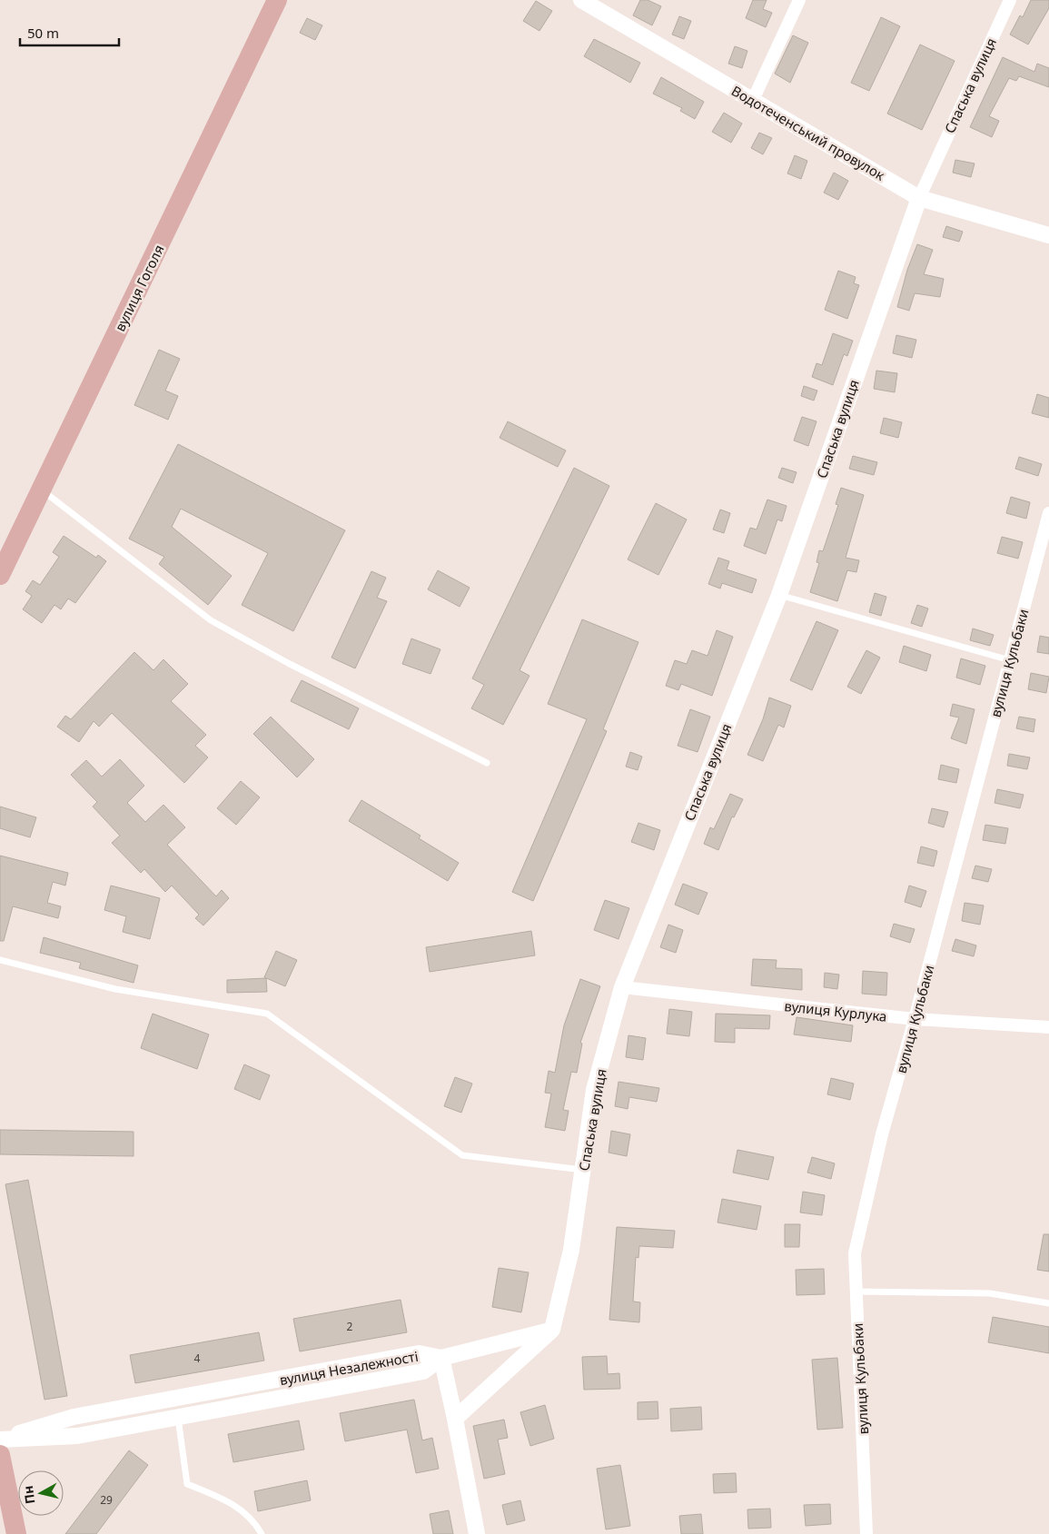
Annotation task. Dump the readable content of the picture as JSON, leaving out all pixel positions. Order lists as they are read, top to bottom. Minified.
{"streets":{"main road":["вулиця Гоголя"],"street":["Спаська вулиця","Водотеченський провулок","вулиця Кульбаки","вулиця Курлука","вулиця Незалежності"]},"crossings":[["Спаська вулиця","Водотеченський провулок"],["Спаська вулиця","вулиця Курлука"],["вулиця Кульбаки","вулиця Курлука"]],"house_numbers":["2","4","29"],"scale_bar":"50 m","north":"left"}
